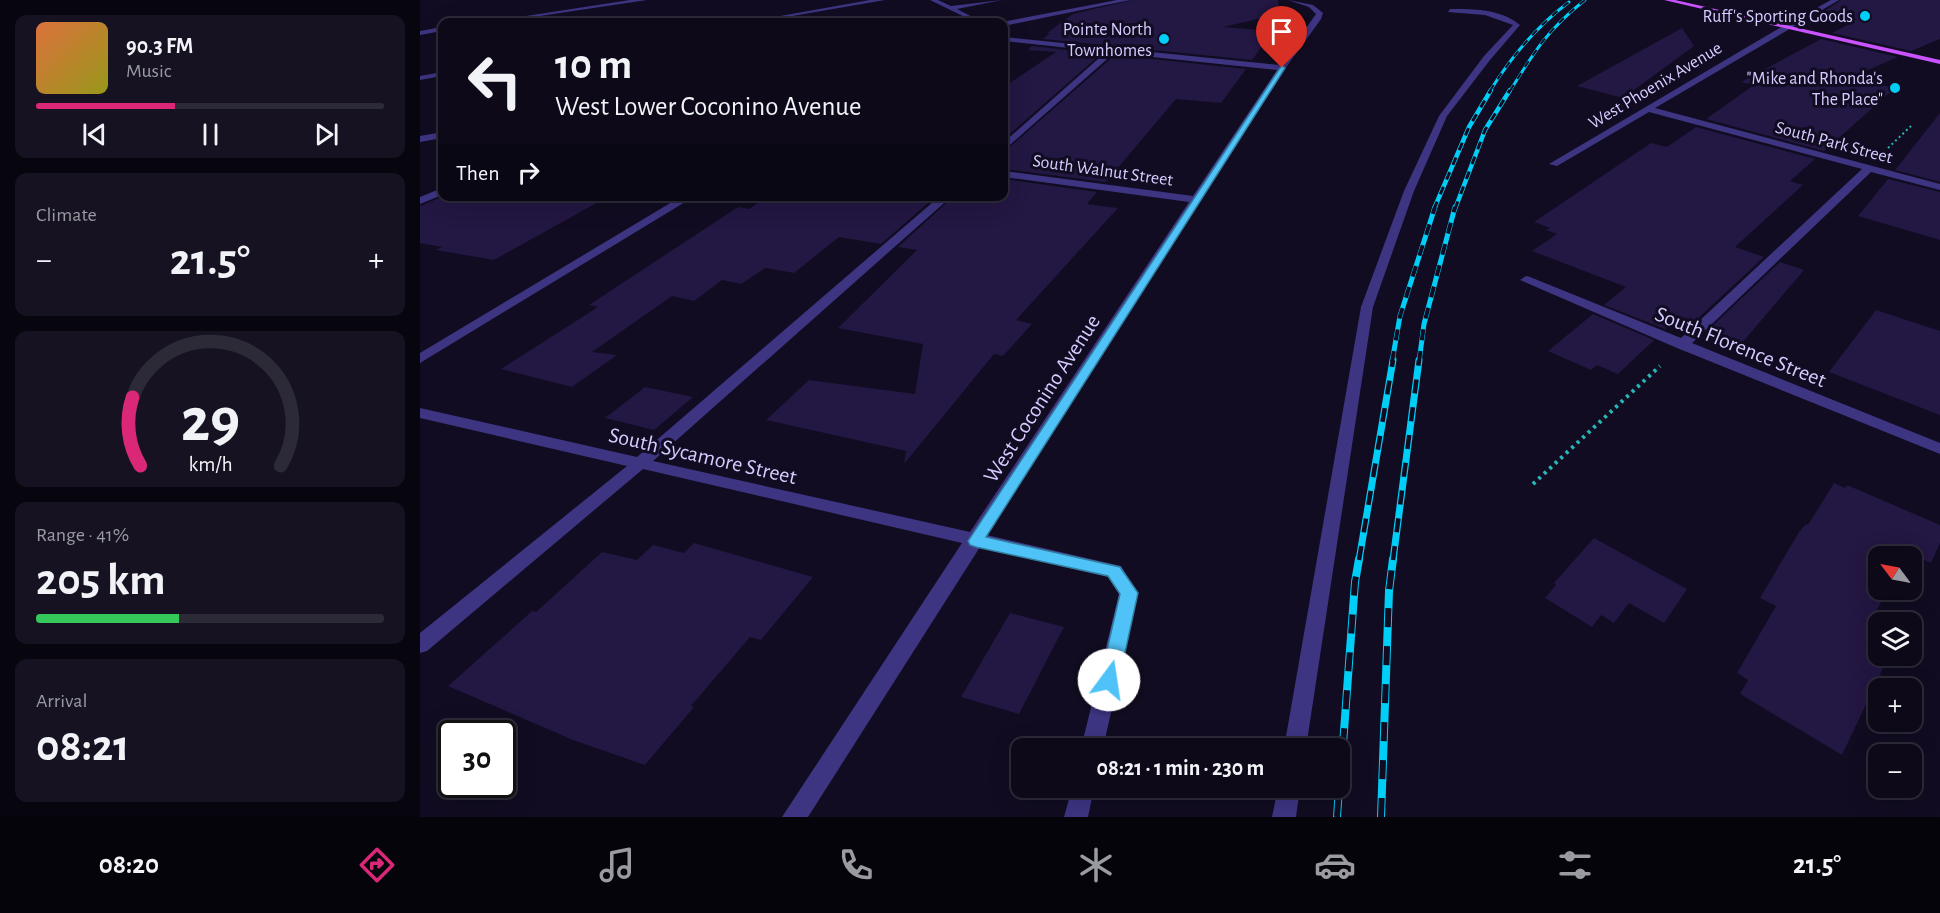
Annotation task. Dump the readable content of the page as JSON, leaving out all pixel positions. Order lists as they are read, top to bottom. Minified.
{"streets":{"street":["West Phoenix Avenue","South Park Street","South Walnut Street","South Florence Street","West Coconino Avenue","South Sycamore Street"]},"crossings":[["West Phoenix Avenue","South Park Street"],["South Walnut Street","West Coconino Avenue"],["West Coconino Avenue","South Sycamore Street"]],"places":["Ruff's Sporting Goods","Pointe North Townhomes","\"Mike and Rhonda's The Place\""],"north":"top left","page":{"turn":["10 m","West Lower Coconino Avenue"],"song":["90.3 FM","Music"],"then":"Then","tile":["Climate",["Range · 41%","205 km"],["Arrival","08:21"]],"heat":["−","21.5°","+"],"map_buttons":["+","−"],"limit":"30","trip":"08:21 · 1 min · 230 m","tabs":["08:20","21.5°"],"gauge":["29","km/h"]}}
